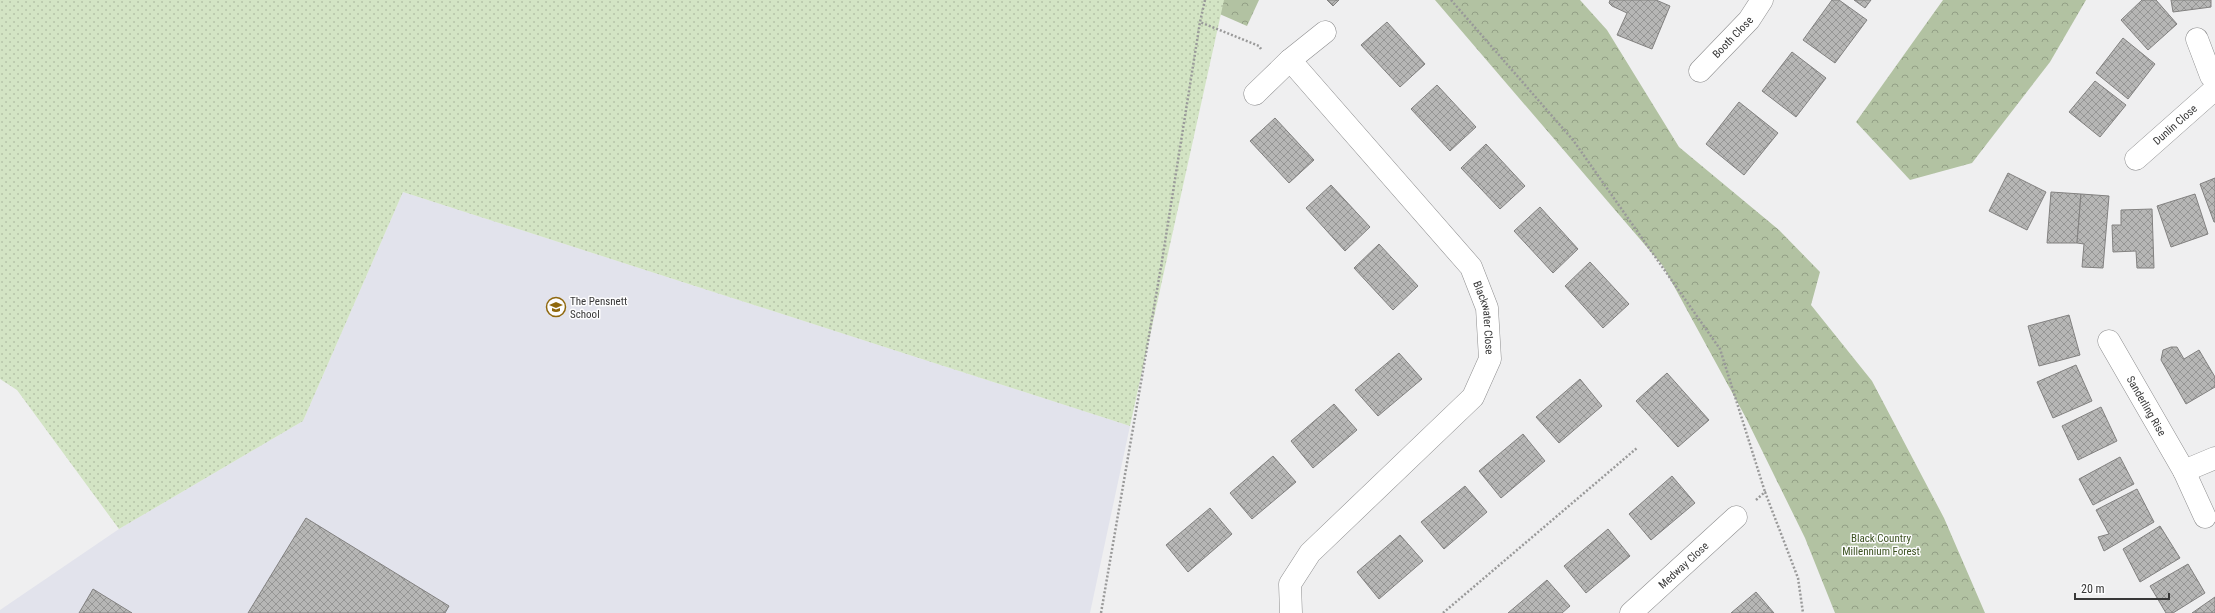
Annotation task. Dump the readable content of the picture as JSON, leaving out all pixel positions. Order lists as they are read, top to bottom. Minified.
{"streets":{"street":["Booth Close","Dunlin Close","Blackwater Close","Sanderling Rise","Medway Close"]},"parks":["Black Country Millennium Forest"],"places":{"school or university":["The Pensnett School"]},"scale_bar":"20 m"}
